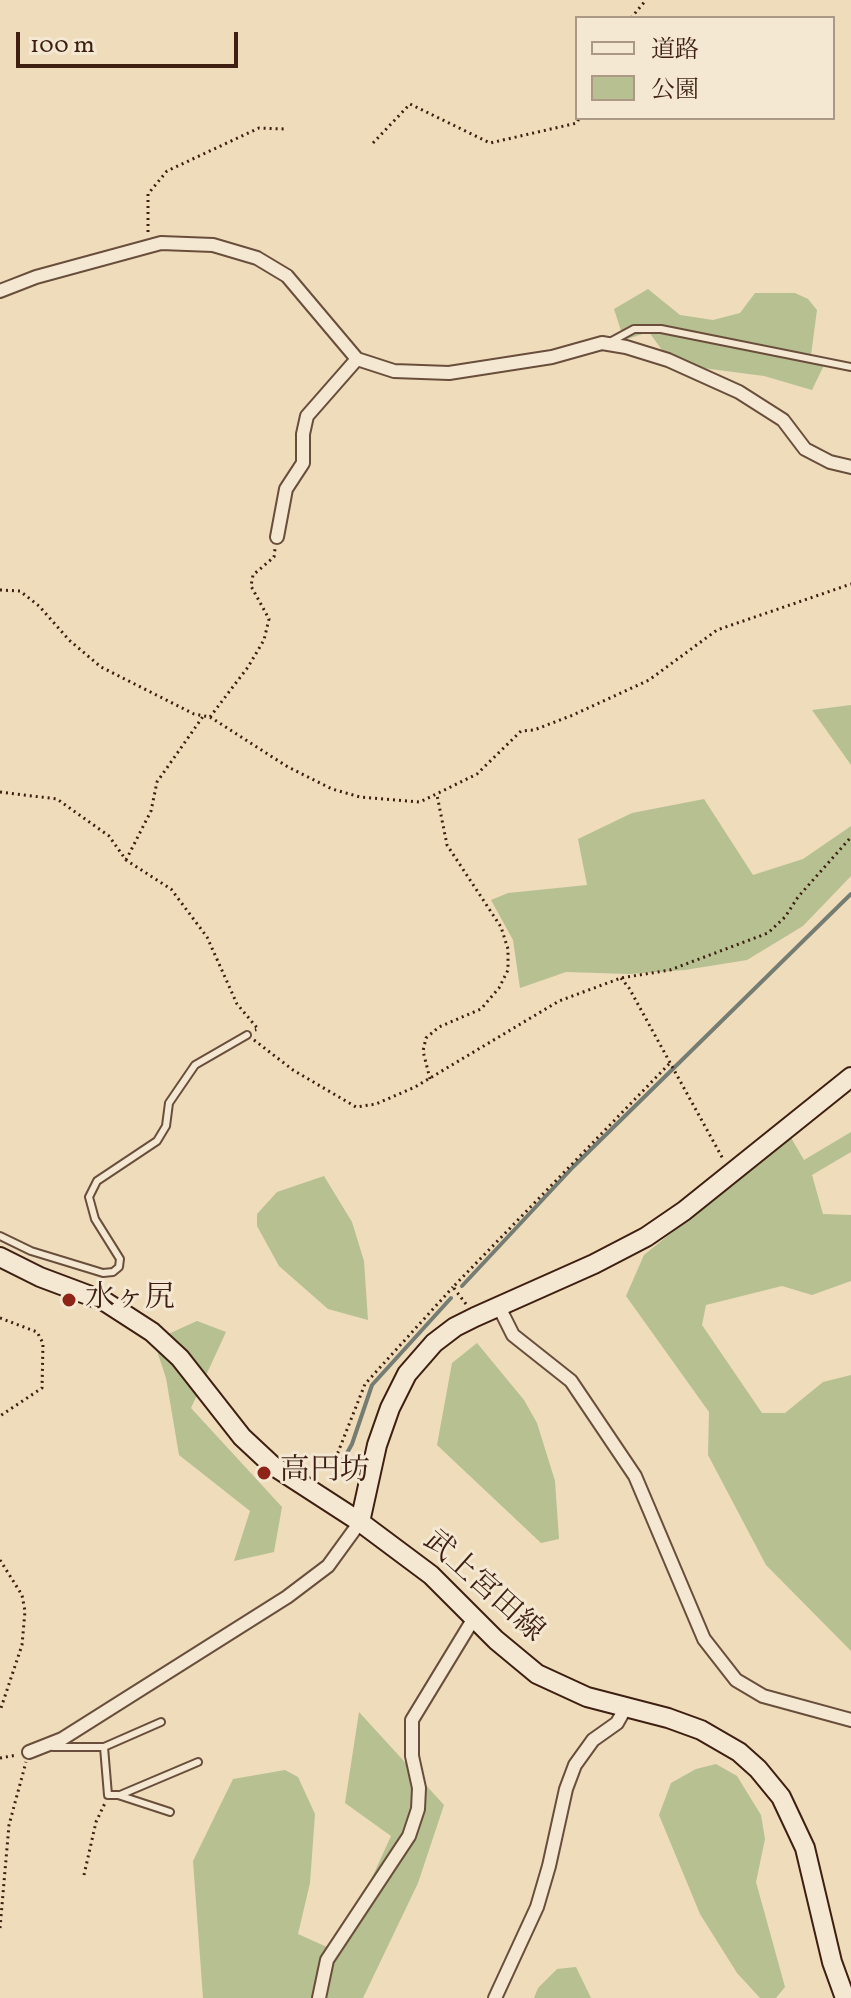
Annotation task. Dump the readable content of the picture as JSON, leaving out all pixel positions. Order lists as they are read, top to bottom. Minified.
{"streets":{"main road":["武上宮田線"]},"places":["水ヶ尻","高円坊"],"legend":["道路","公園"],"scale_bar":"100 m"}
